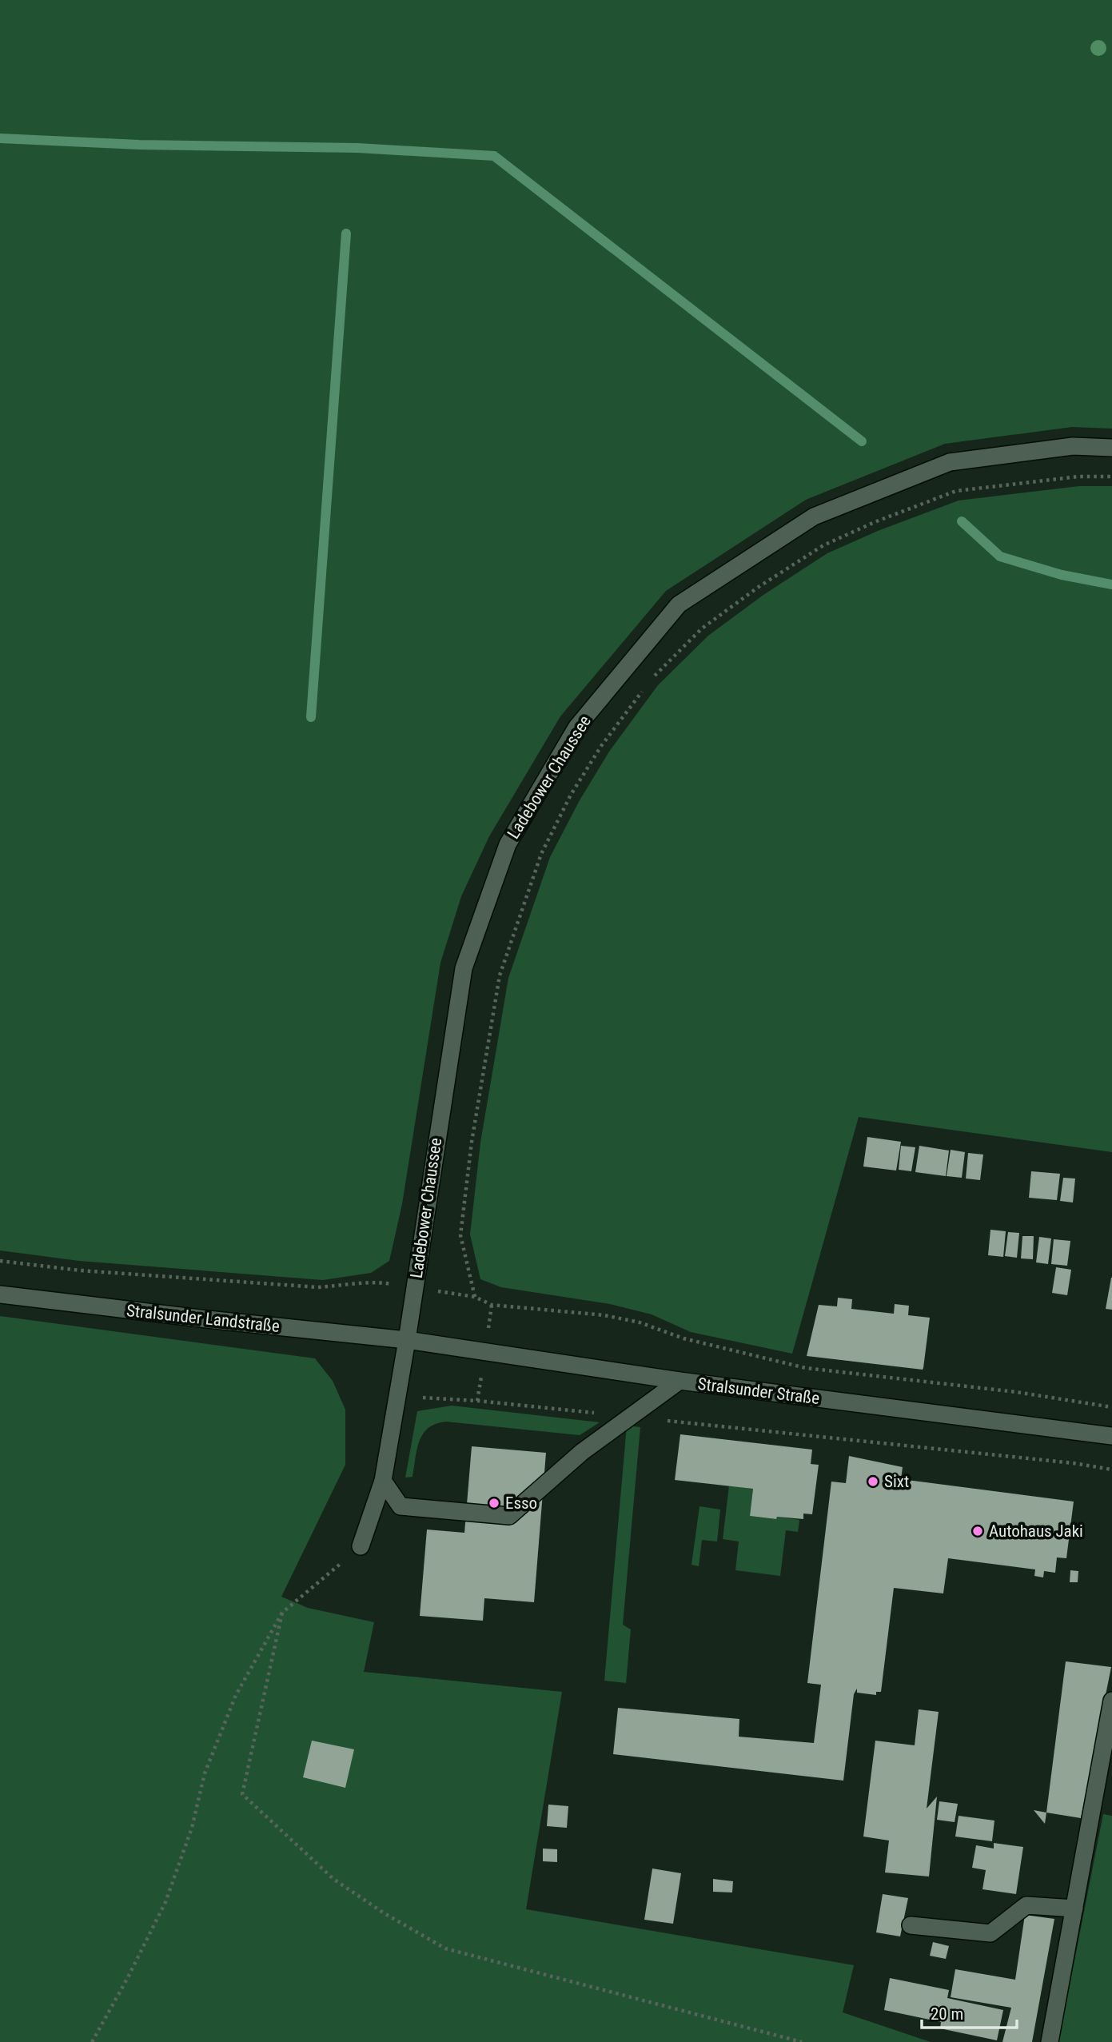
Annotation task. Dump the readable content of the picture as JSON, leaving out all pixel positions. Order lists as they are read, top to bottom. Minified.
{"streets":{"street":["Ladebower Chaussee","Stralsunder Landstraße","Stralsunder Straße"]},"crossings":[["Ladebower Chaussee","Stralsunder Landstraße"],["Ladebower Chaussee","Stralsunder Straße"],["Stralsunder Landstraße","Stralsunder Straße"]],"places":["Sixt","Esso","Autohaus Jaki"],"scale_bar":"20 m"}
